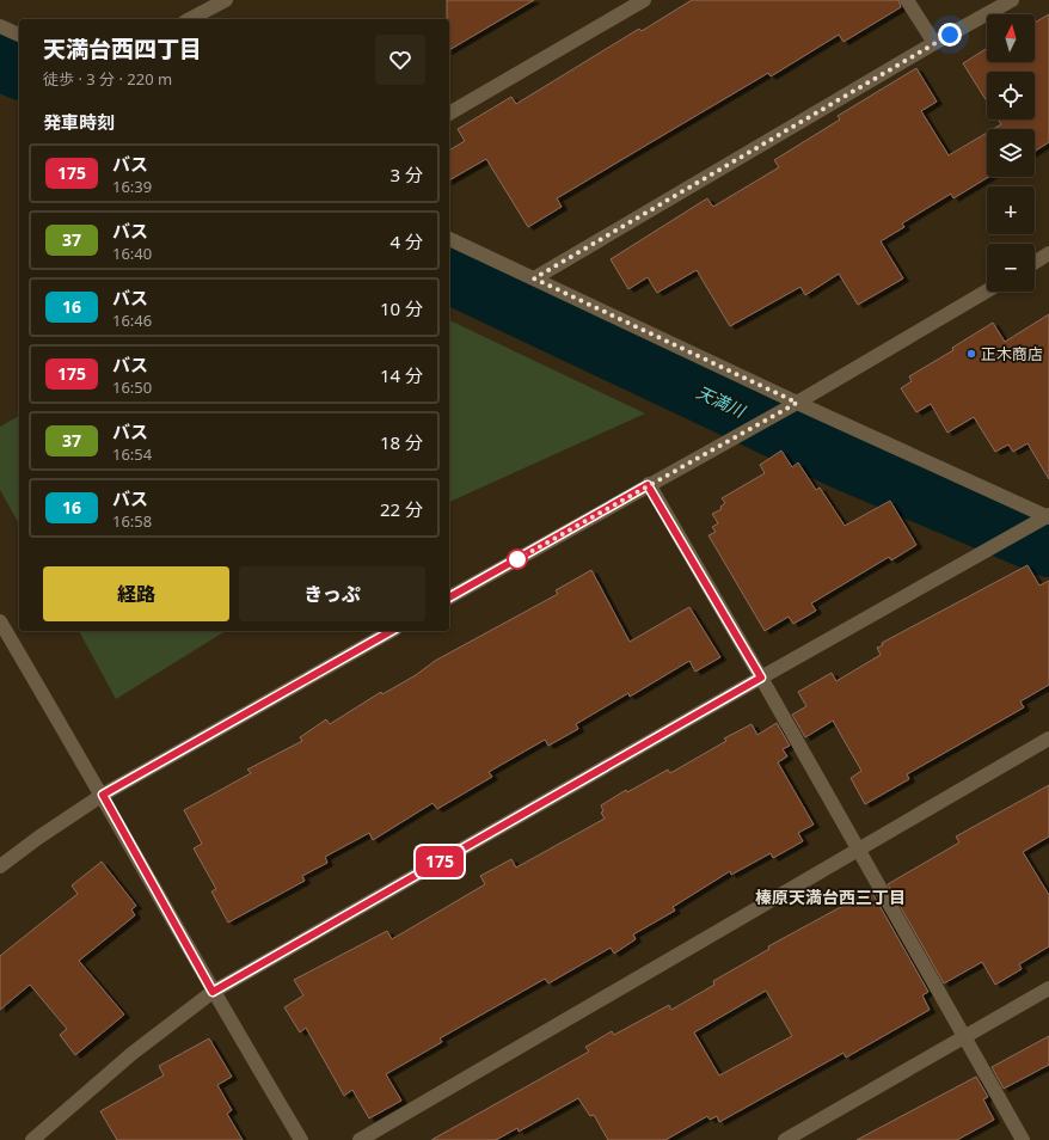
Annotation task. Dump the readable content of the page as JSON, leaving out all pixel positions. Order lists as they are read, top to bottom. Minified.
{"districts":["榛原天満台西三丁目"],"water":["天満川"],"places":["正木商店"],"lines":["bus line 175"],"north":"top","page":{"on_map":"175","map_buttons":["+","−"],"heading":[["天満台西四丁目","徒歩 · 3 分 · 220 m"],"発車時刻"],"list":[{"mark":"175","name":"バス","note":"16:39","value":"3 分"},{"mark":"37","name":"バス","note":"16:40","value":"4 分"},{"mark":"16","name":"バス","note":"16:46","value":"10 分"},{"mark":"175","name":"バス","note":"16:50","value":"14 分"},{"mark":"37","name":"バス","note":"16:54","value":"18 分"},{"mark":"16","name":"バス","note":"16:58","value":"22 分"}],"buttons":["経路","きっぷ"]}}
